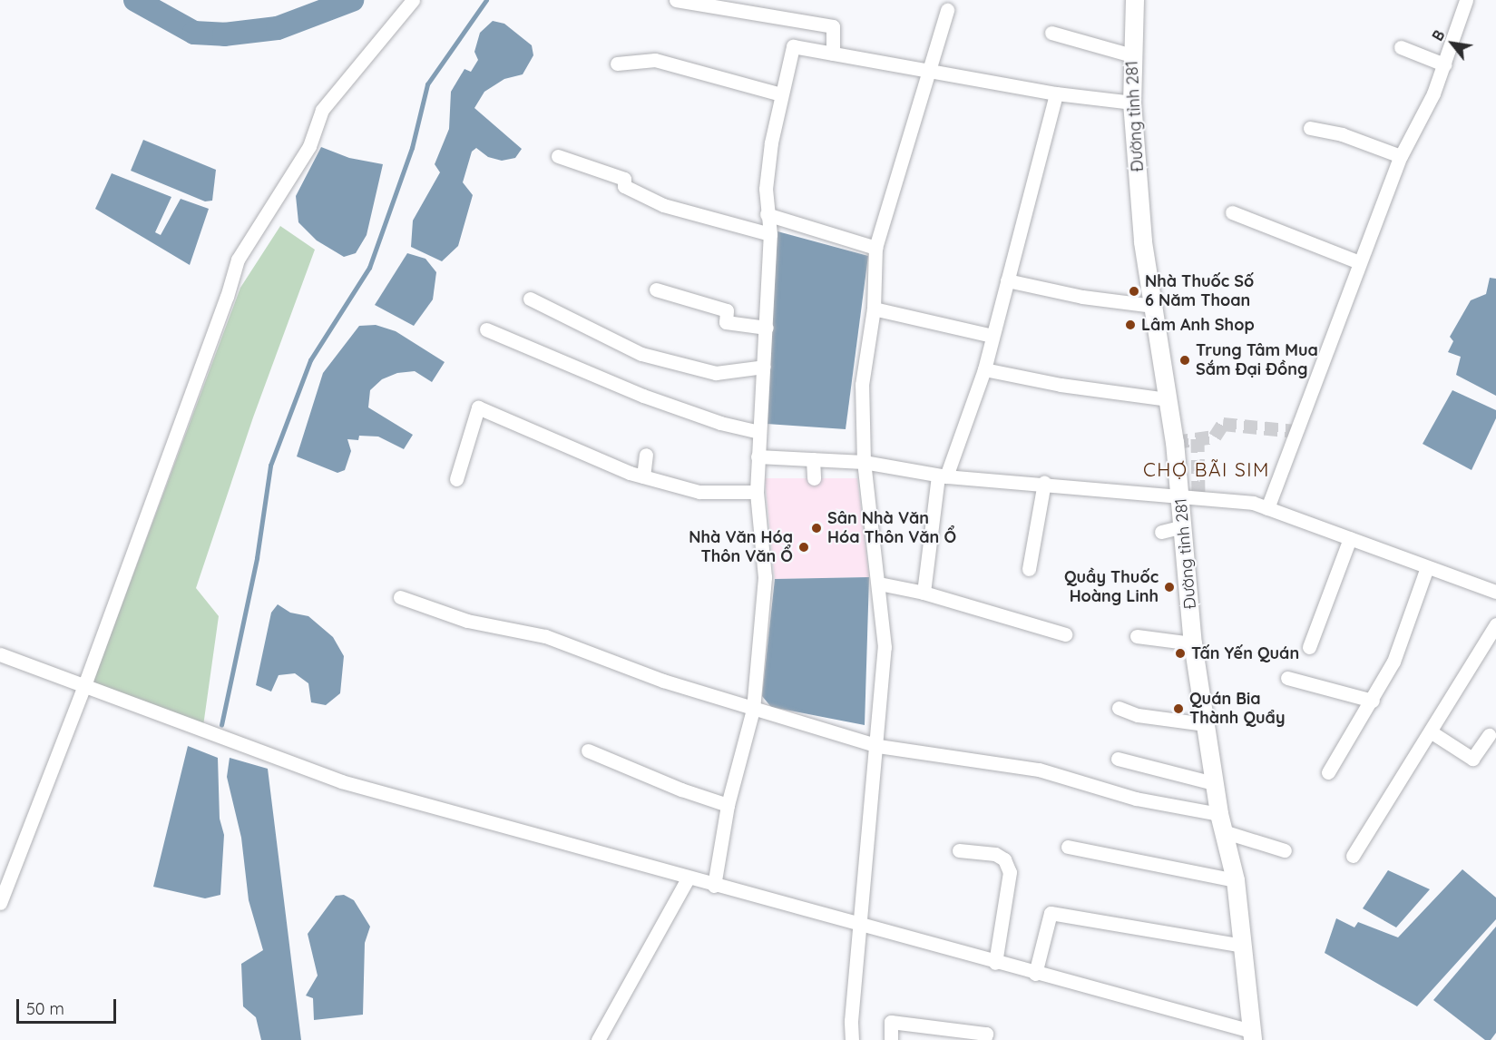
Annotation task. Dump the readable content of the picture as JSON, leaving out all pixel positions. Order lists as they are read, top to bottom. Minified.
{"streets":{"main road":["Đường tỉnh 281"]},"districts":["CHỢ BÃI SIM"],"places":["Nhà Thuốc Số 6 Năm Thoan","Lâm Anh Shop","Trung Tâm Mua Sắm Đại Đồng","Sân Nhà Văn Hóa Thôn Văn Ổ","Nhà Văn Hóa Thôn Văn Ổ","Quầy Thuốc Hoàng Linh","Tấn Yến Quán","Quán Bia Thành Quẩy"],"scale_bar":"50 m","north":"top left"}
